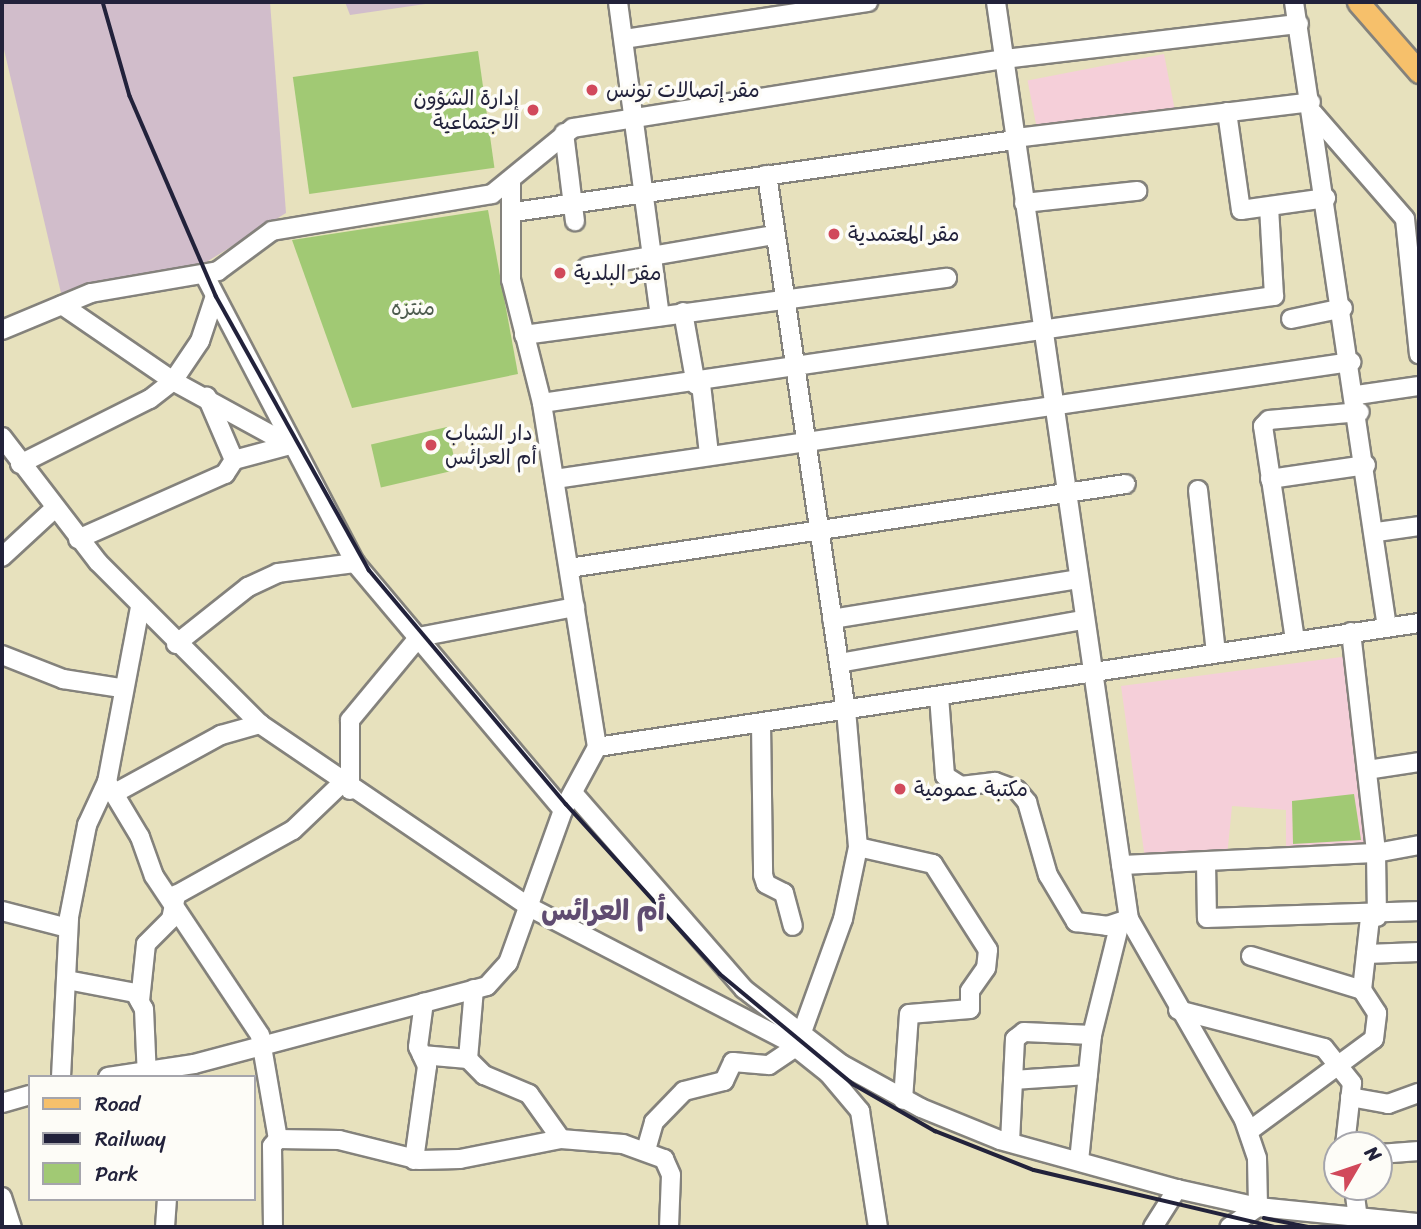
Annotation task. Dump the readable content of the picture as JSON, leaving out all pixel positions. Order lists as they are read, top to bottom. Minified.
{"districts":["أم العرائس"],"parks":["منتزه"],"places":["مقر إتصالات تونس","إدارة الشؤون الاجتماعية","مقر المعتمدية","مقر البلدية","دار الشباب أم العرائس","مكتبة عمومية"],"legend":["Road","Railway","Park"],"north":"top right"}
